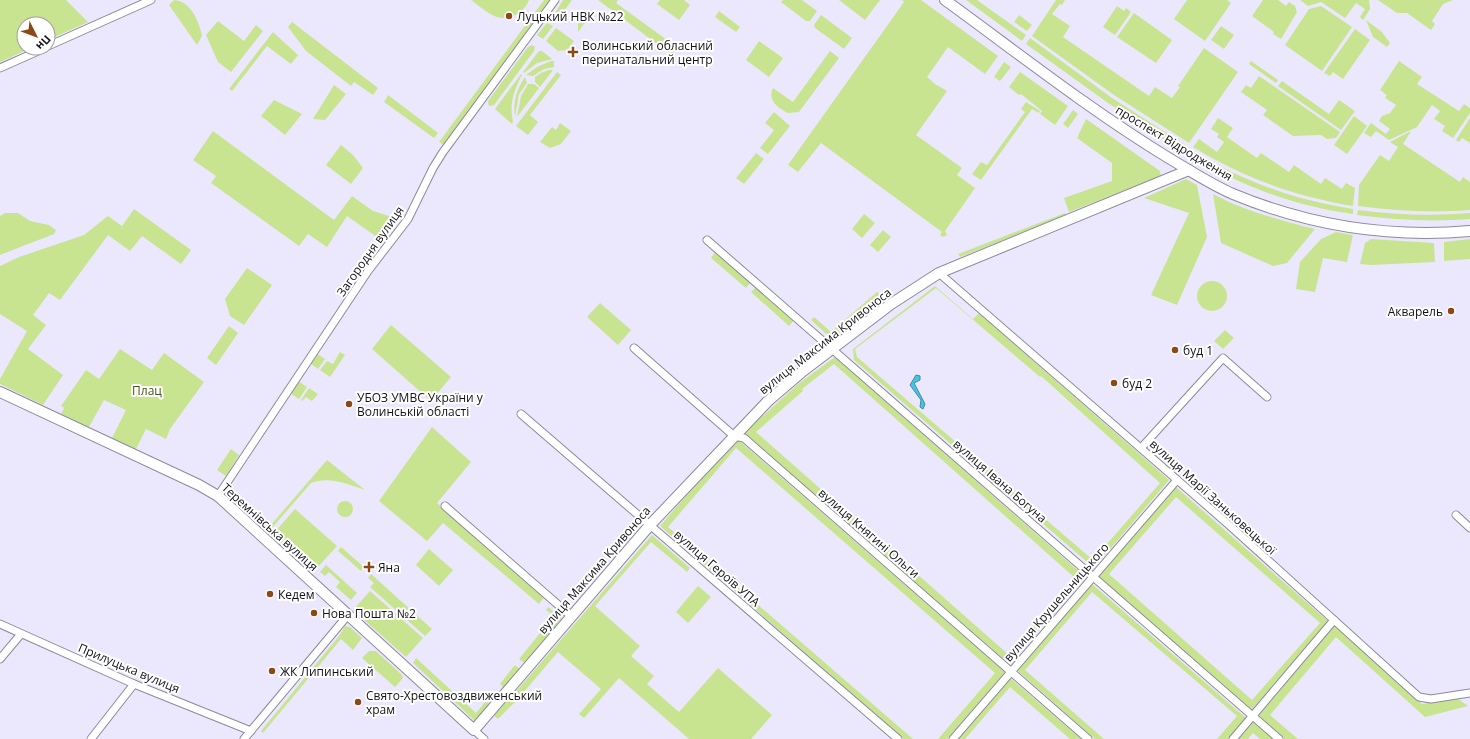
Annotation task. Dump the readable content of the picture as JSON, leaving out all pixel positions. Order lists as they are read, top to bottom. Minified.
{"streets":{"street":["проспект Відродження","Загородня вулиця","вулиця Максима Кривоноса","вулиця Івана Богуна","вулиця Марії Заньковецької","Теремнівська вулиця","вулиця Княгині Ольги","вулиця Героїв УПА","вулиця Крушельницького","Прилуцька вулиця"]},"crossings":[["проспект Відродження","вулиця Максима Кривоноса"],["Загородня вулиця","Теремнівська вулиця"],["вулиця Максима Кривоноса","вулиця Івана Богуна"],["вулиця Максима Кривоноса","вулиця Марії Заньковецької"],["вулиця Максима Кривоноса","Теремнівська вулиця"],["вулиця Максима Кривоноса","вулиця Княгині Ольги"],["вулиця Максима Кривоноса","вулиця Героїв УПА"],["вулиця Івана Богуна","вулиця Крушельницького"],["вулиця Марії Заньковецької","вулиця Крушельницького"],["вулиця Княгині Ольги","вулиця Крушельницького"]],"parks":["Плац"],"places":{"other":["Луцький НВК №22","Акварель","буд 1","буд 2","УБОЗ УМВС України у Волинськiй області","Кедем","Нова Пошта №2","ЖК Липинський","Свято-Хрестовоздвиженський храм"],"health":["Волинський обласний перинатальний центр","Яна"]},"north":"bottom right"}
